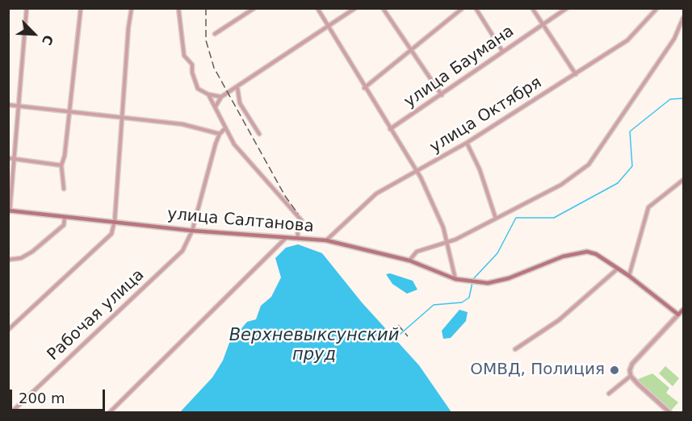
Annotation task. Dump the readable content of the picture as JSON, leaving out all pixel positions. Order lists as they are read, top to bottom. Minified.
{"streets":{"main road":["улица Салтанова"],"street":["улица Баумана","улица Октября","Рабочая улица"]},"crossings":[["улица Октября","улица Салтанова"],["улица Салтанова","Рабочая улица"]],"water":["Верхневыксунский пруд"],"places":["ОМВД, Полиция"],"scale_bar":"200 m","north":"bottom right"}
